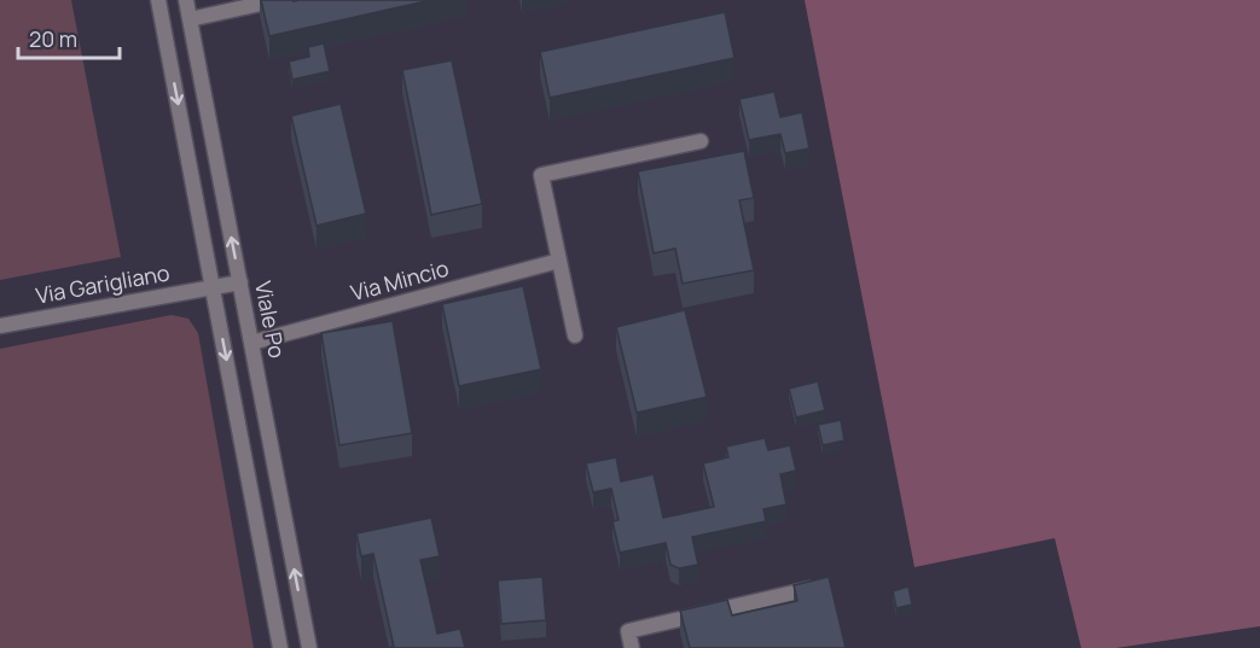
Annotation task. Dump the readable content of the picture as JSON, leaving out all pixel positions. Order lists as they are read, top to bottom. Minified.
{"streets":{"street":["Via Mincio","Via Garigliano","Viale Po"]},"crossings":[["Via Mincio","Viale Po"],["Via Garigliano","Viale Po"]],"scale_bar":"20 m"}
